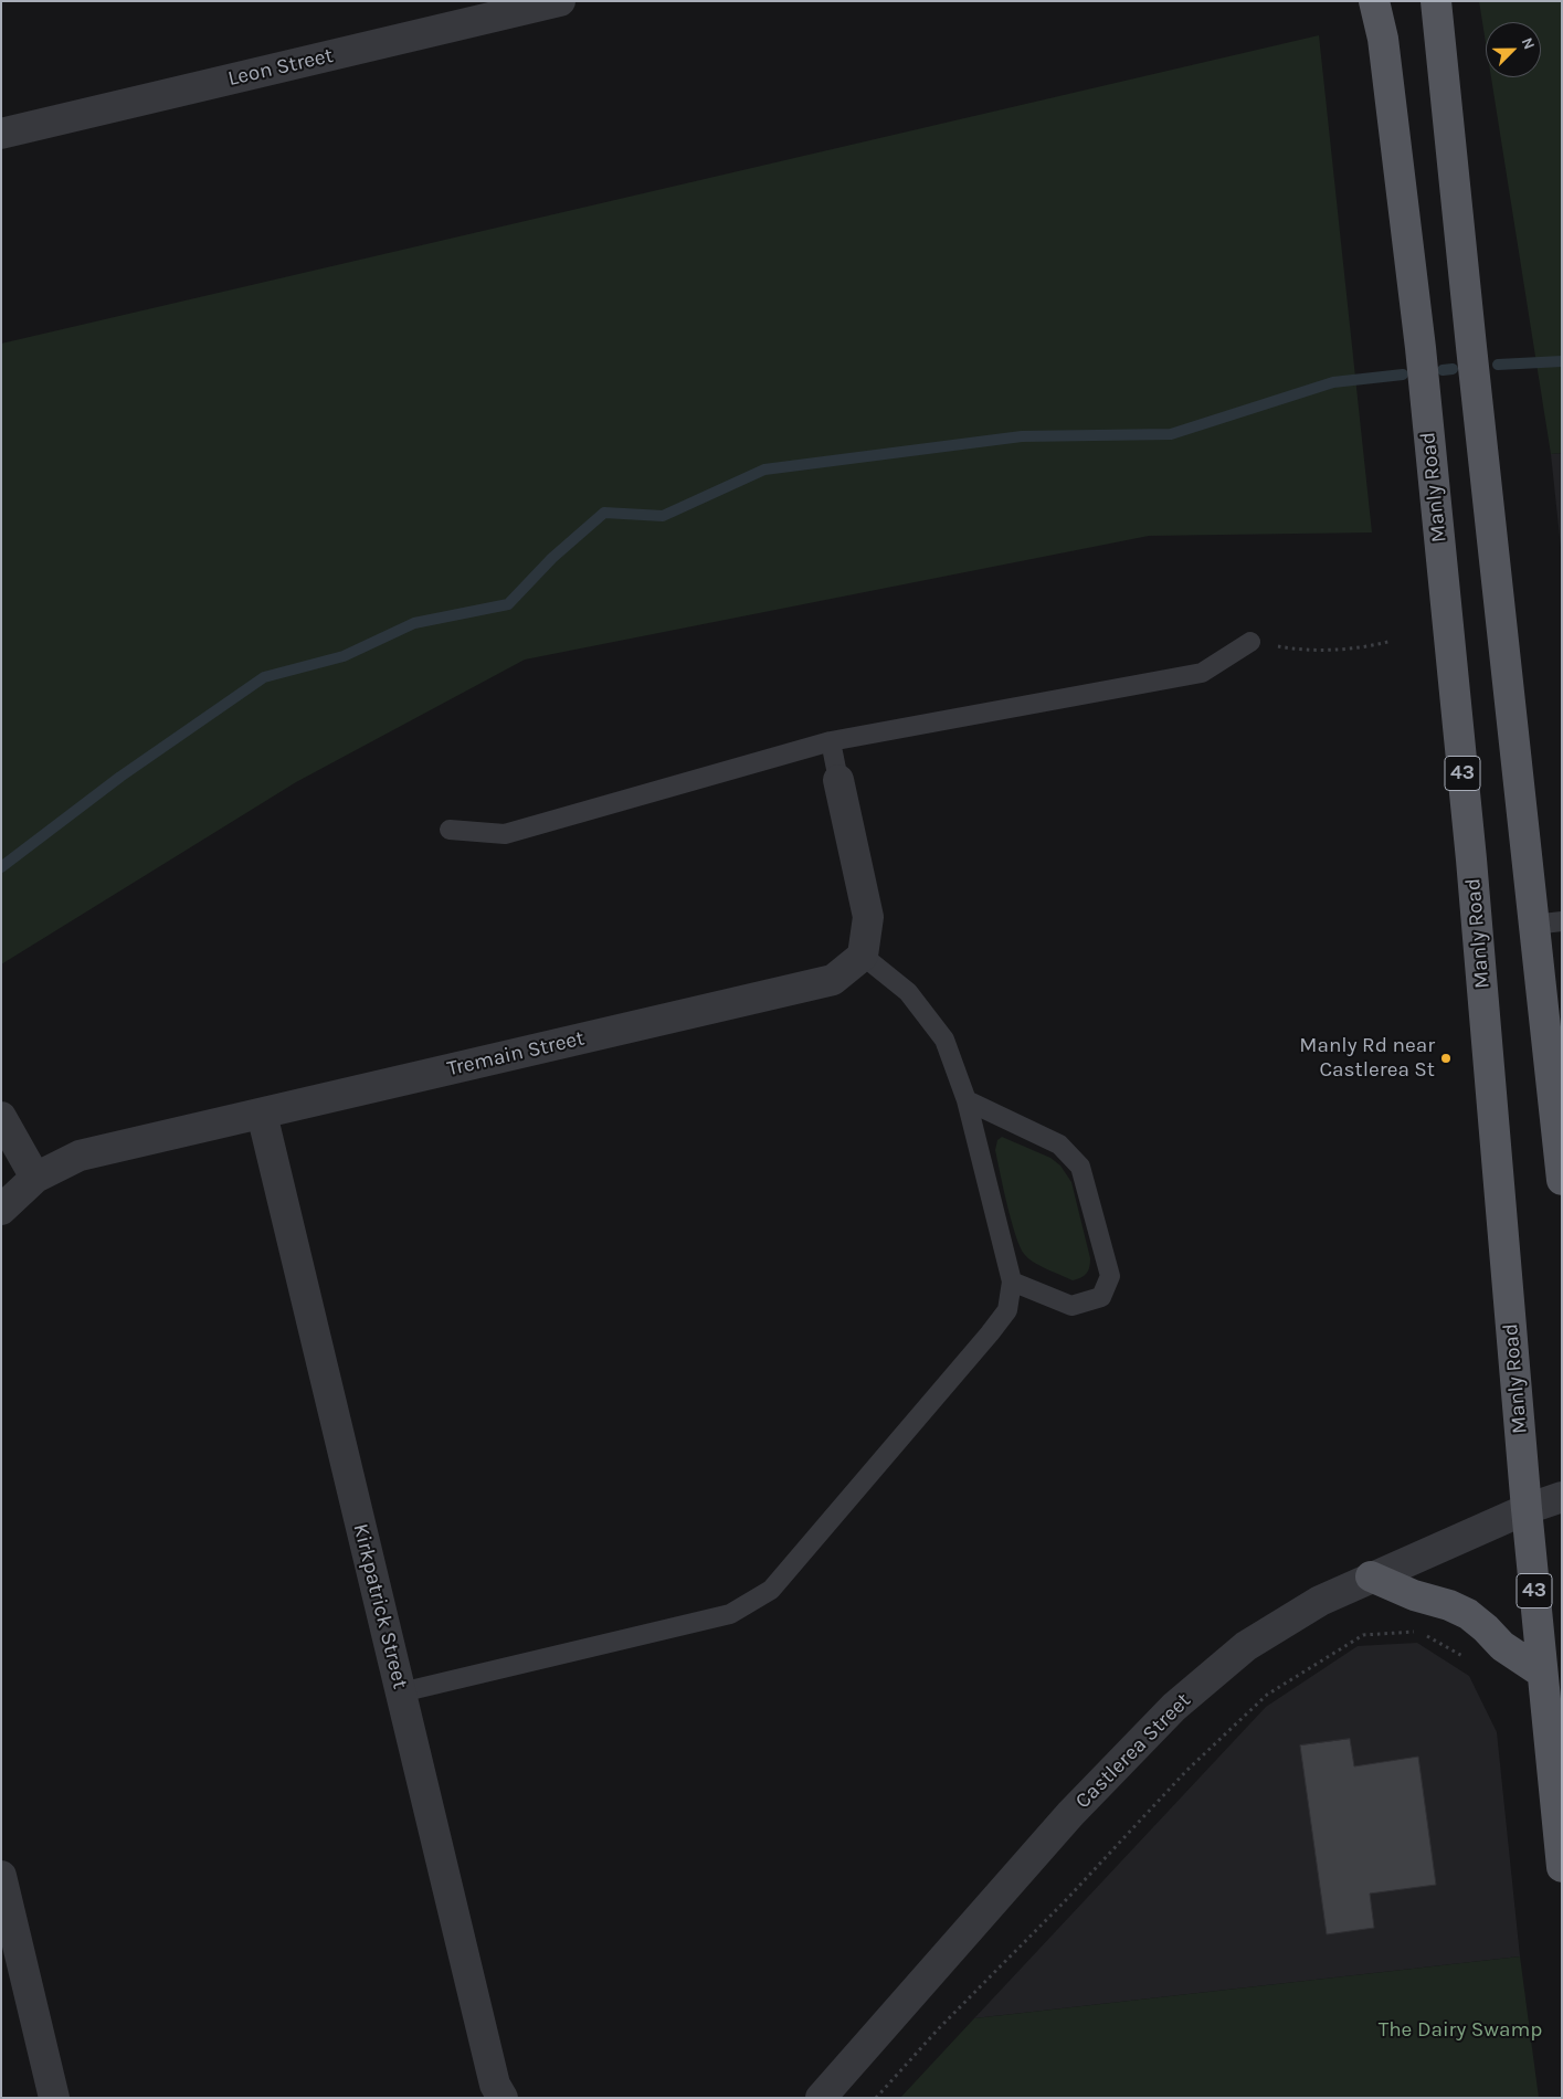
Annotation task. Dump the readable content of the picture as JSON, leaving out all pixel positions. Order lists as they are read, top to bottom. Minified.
{"streets":{"main road":["Manly Road","43"],"street":["Leon Street","Tremain Street","Kirkpatrick Street","Castlerea Street"]},"crossings":[["Manly Road","Castlerea Street"],["Tremain Street","Kirkpatrick Street"]],"parks":["The Dairy Swamp"],"places":["Manly Rd near Castlerea St"],"north":"top right"}
